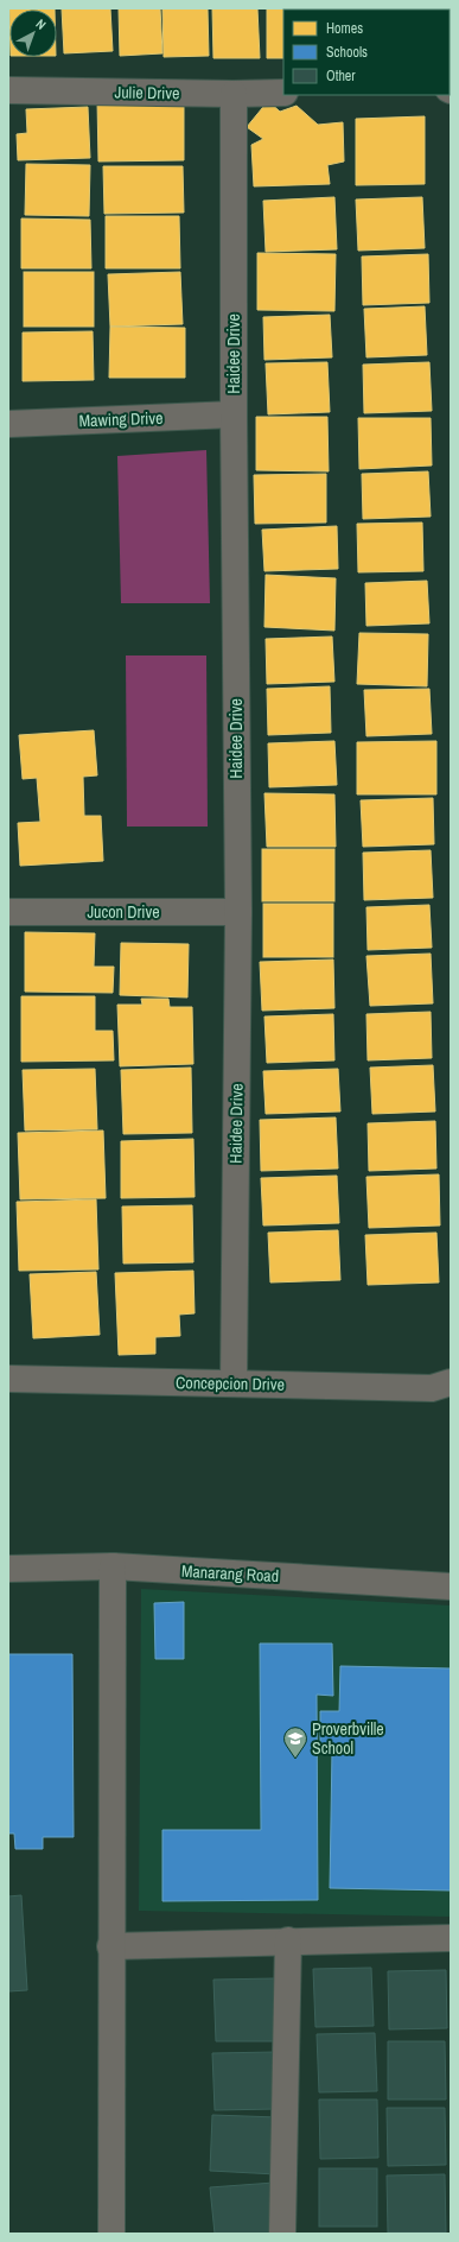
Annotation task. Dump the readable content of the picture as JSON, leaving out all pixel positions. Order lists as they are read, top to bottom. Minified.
{"streets":{"street":["Julie Drive","Haidee Drive","Mawing Drive","Jucon Drive","Concepcion Drive","Manarang Road"]},"crossings":[["Julie Drive","Haidee Drive"],["Haidee Drive","Mawing Drive"],["Haidee Drive","Jucon Drive"],["Haidee Drive","Concepcion Drive"]],"places":{"school or university":["Proverbville School"]},"legend":["Homes","Schools","Other"],"north":"top right"}
